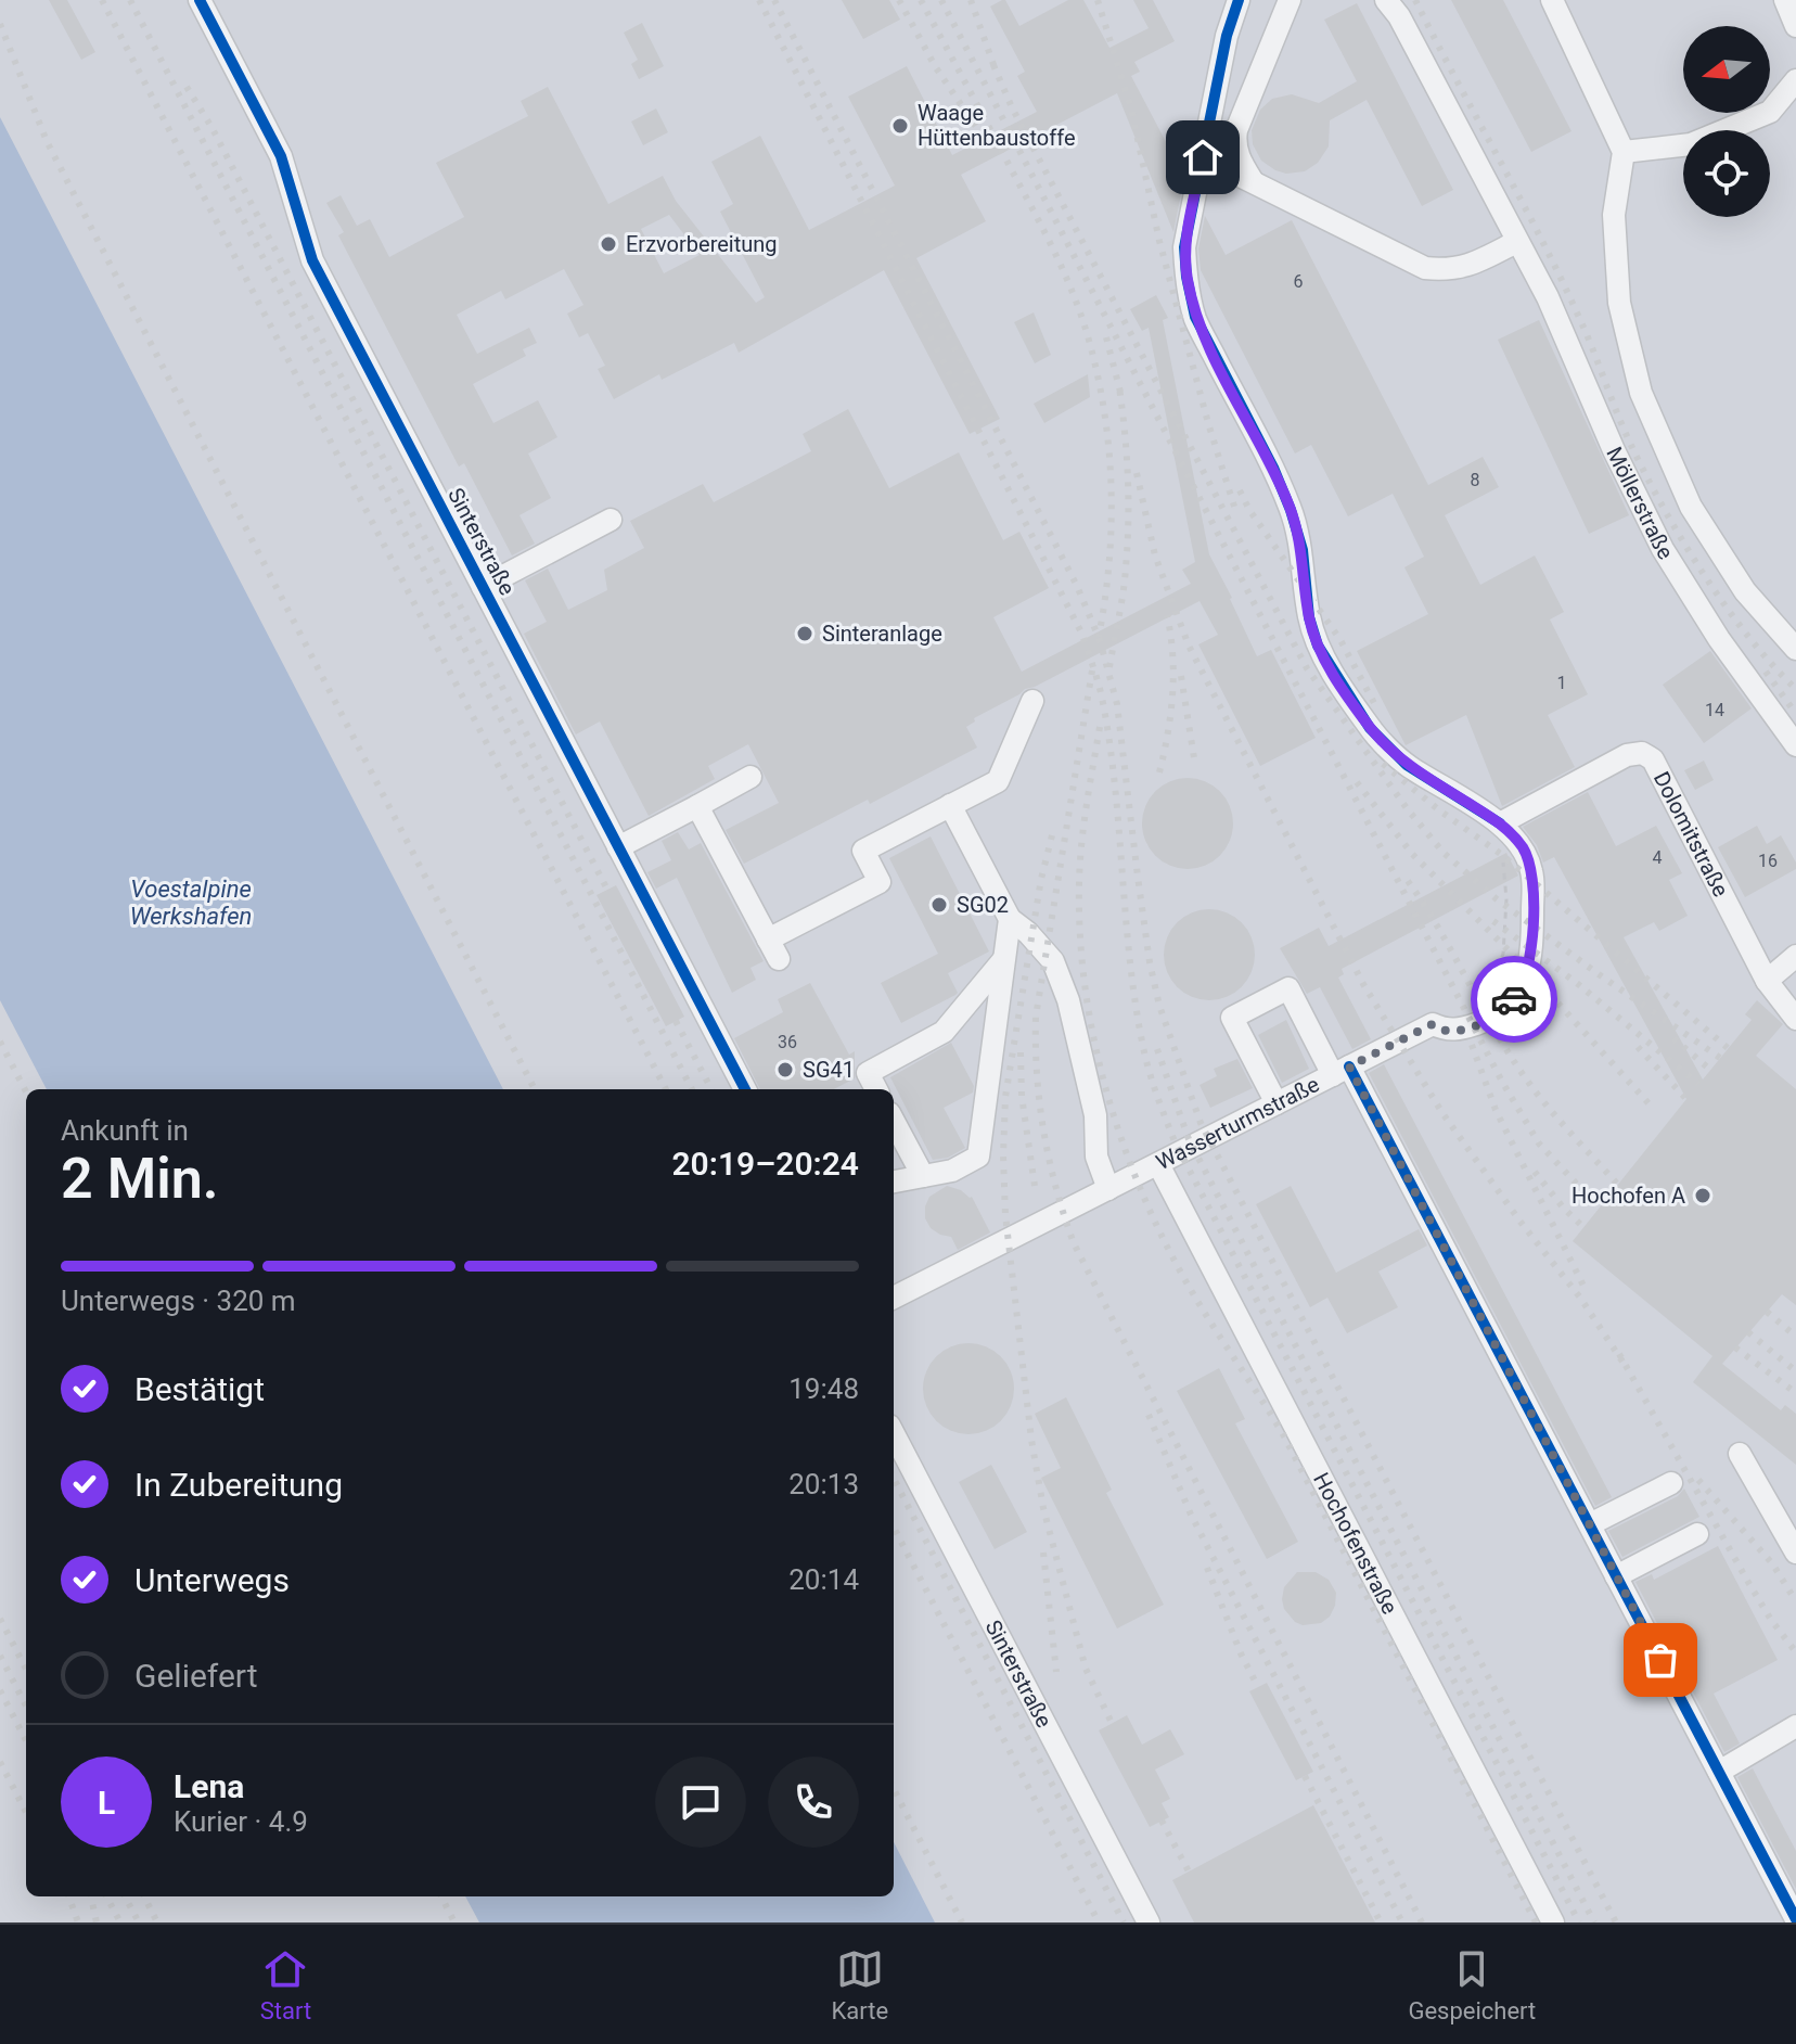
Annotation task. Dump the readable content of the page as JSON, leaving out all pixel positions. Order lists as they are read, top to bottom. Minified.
{"streets":{"street":["Möllerstraße","Sinterstraße","Dolomitstraße","Wasserturmstraße","Hochofenstraße"]},"crossings":[["Wasserturmstraße","Hochofenstraße"]],"water":["Voestalpine Werkshafen"],"places":["Waage Hüttenbaustoffe","Erzvorbereitung","Sinteranlage","SG02","SG41","Hochofen A"],"house_numbers":["6","8","1","14","4","16","36"],"north":"left","page":{"heading":["2 Min.","Ankunft in","20:19–20:24"],"panel":["Lena","Kurier · 4.9"],"bar":"Unterwegs · 320 m","list":[["Bestätigt","19:48"],["In Zubereitung","20:13"],["Unterwegs","20:14"],"Geliefert"],"round":"L","tabs":["Start","Karte","Gespeichert"]}}
